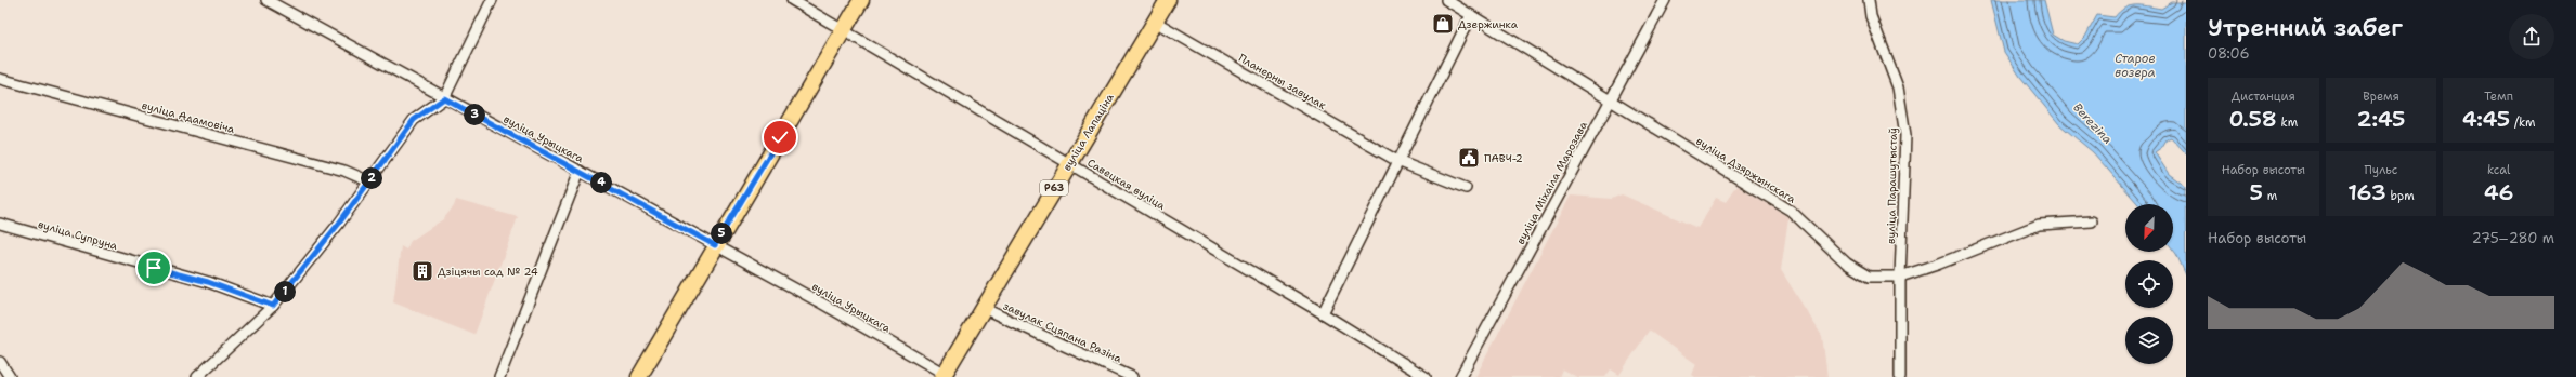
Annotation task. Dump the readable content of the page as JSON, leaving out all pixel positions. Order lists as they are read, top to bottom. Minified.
{"streets":{"main road":["вуліца Лапаціна","Р63"],"street":["Планерны завулак","вуліца Адамовіча","вуліца Урыцкага","вуліца Дзяржынскага","вуліца Міхаіла Марозава","Савецкая вуліца","вуліца Парашутыстаў","вуліца Супруна","завулак Сцяпана Разіна"]},"crossings":[["Планерны завулак","вуліца Лапаціна"],["вуліца Лапаціна","вуліца Урыцкага"],["вуліца Лапаціна","Савецкая вуліца"],["вуліца Лапаціна","завулак Сцяпана Разіна"],["вуліца Дзяржынскага","вуліца Міхаіла Марозава"],["вуліца Дзяржынскага","вуліца Парашутыстаў"]],"water":["Старое возера","Berezina"],"places":{"shop":["Дзержинка"],"public building":["ПАВЧ-2"],"building":["Дзіцячы сад № 24"]},"north":"bottom left","page":{"heading":["Утренний забег","08:06"],"stats":[["Дистанция","0.58 km"],["Время","2:45"],["Темп","4:45 /km"],["Набор высоты","5 m"],["Пульс","163 bpm"],["kcal","46"]],"pins":["3","2","4","5","1"],"chart":["Набор высоты","275–280 m"]}}
